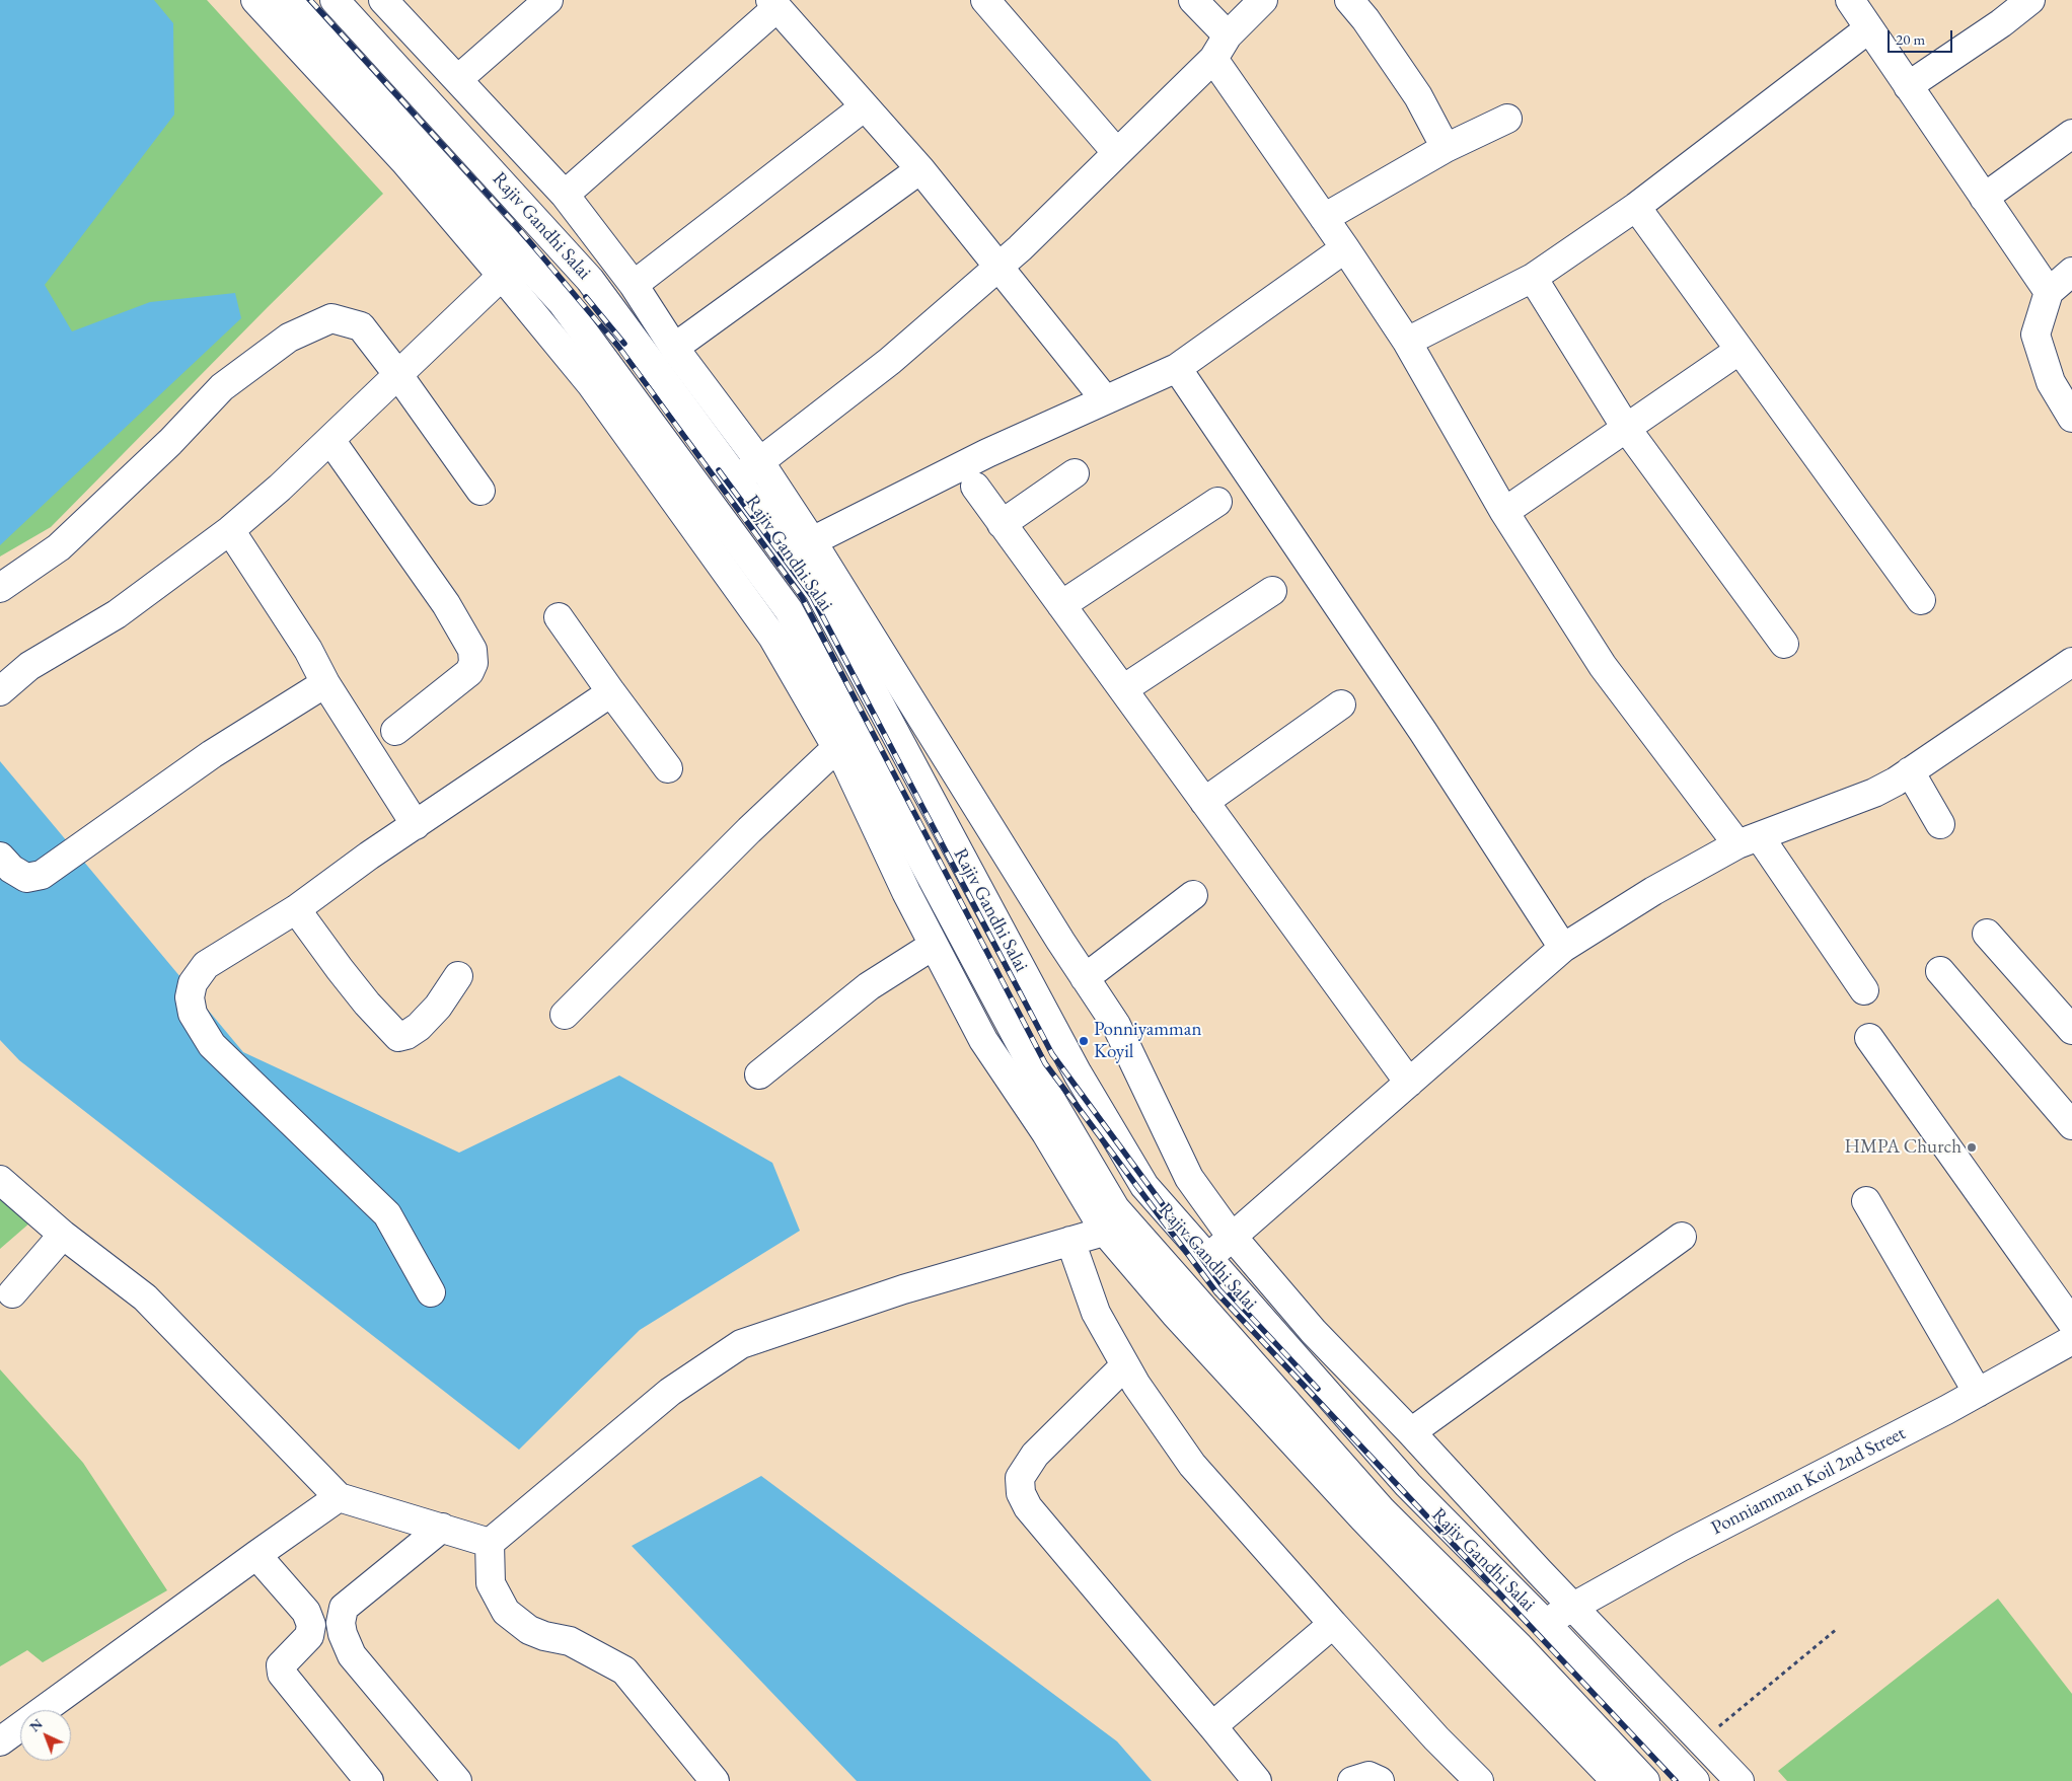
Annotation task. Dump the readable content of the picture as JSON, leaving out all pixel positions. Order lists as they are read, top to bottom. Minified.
{"streets":{"street":["Rajiv Gandhi Salai","Ponniamman Koil 2nd Street"]},"crossings":[["Rajiv Gandhi Salai","Ponniamman Koil 2nd Street"]],"places":["Ponniyamman Koyil","HMPA Church"],"scale_bar":"20 m","north":"top left"}
